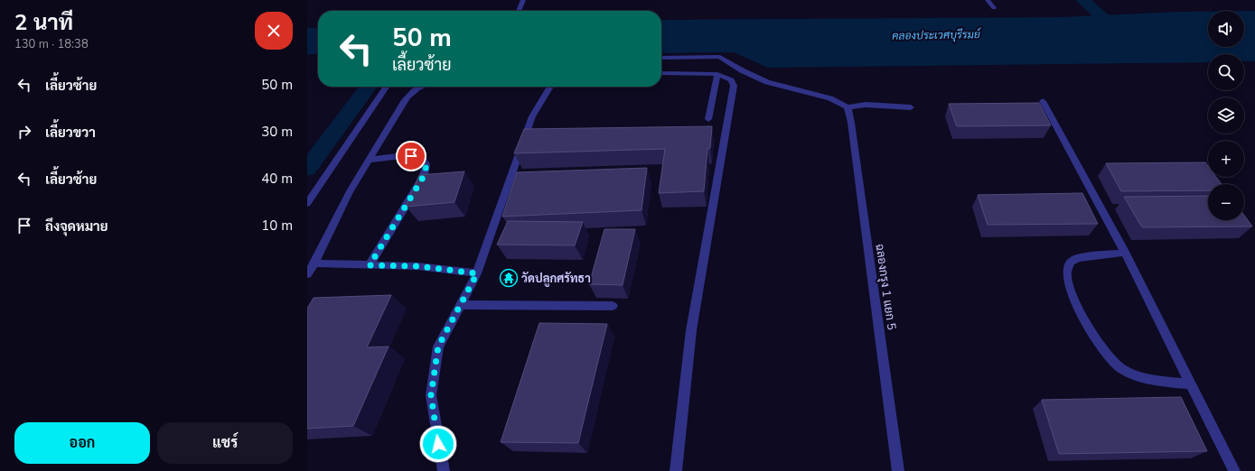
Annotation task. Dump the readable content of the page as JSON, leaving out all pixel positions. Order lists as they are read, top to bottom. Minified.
{"streets":{"street":["ฉลองกรุง 1 แยก 5"]},"water":["คลองประเวศบุรีรมย์"],"places":{"temple":["วัดปลูกศรัทธา"]},"page":{"heading":["2 นาที","130 m · 18:38"],"map_buttons":["+","−"],"turn":["50 m","เลี้ยวซ้าย"],"list":[{"name":"เลี้ยวซ้าย","value":"50 m"},{"name":"เลี้ยวขวา","value":"30 m"},{"name":"เลี้ยวซ้าย","value":"40 m"},{"name":"ถึงจุดหมาย","value":"10 m"}],"buttons":["ออก","แชร์"]}}
